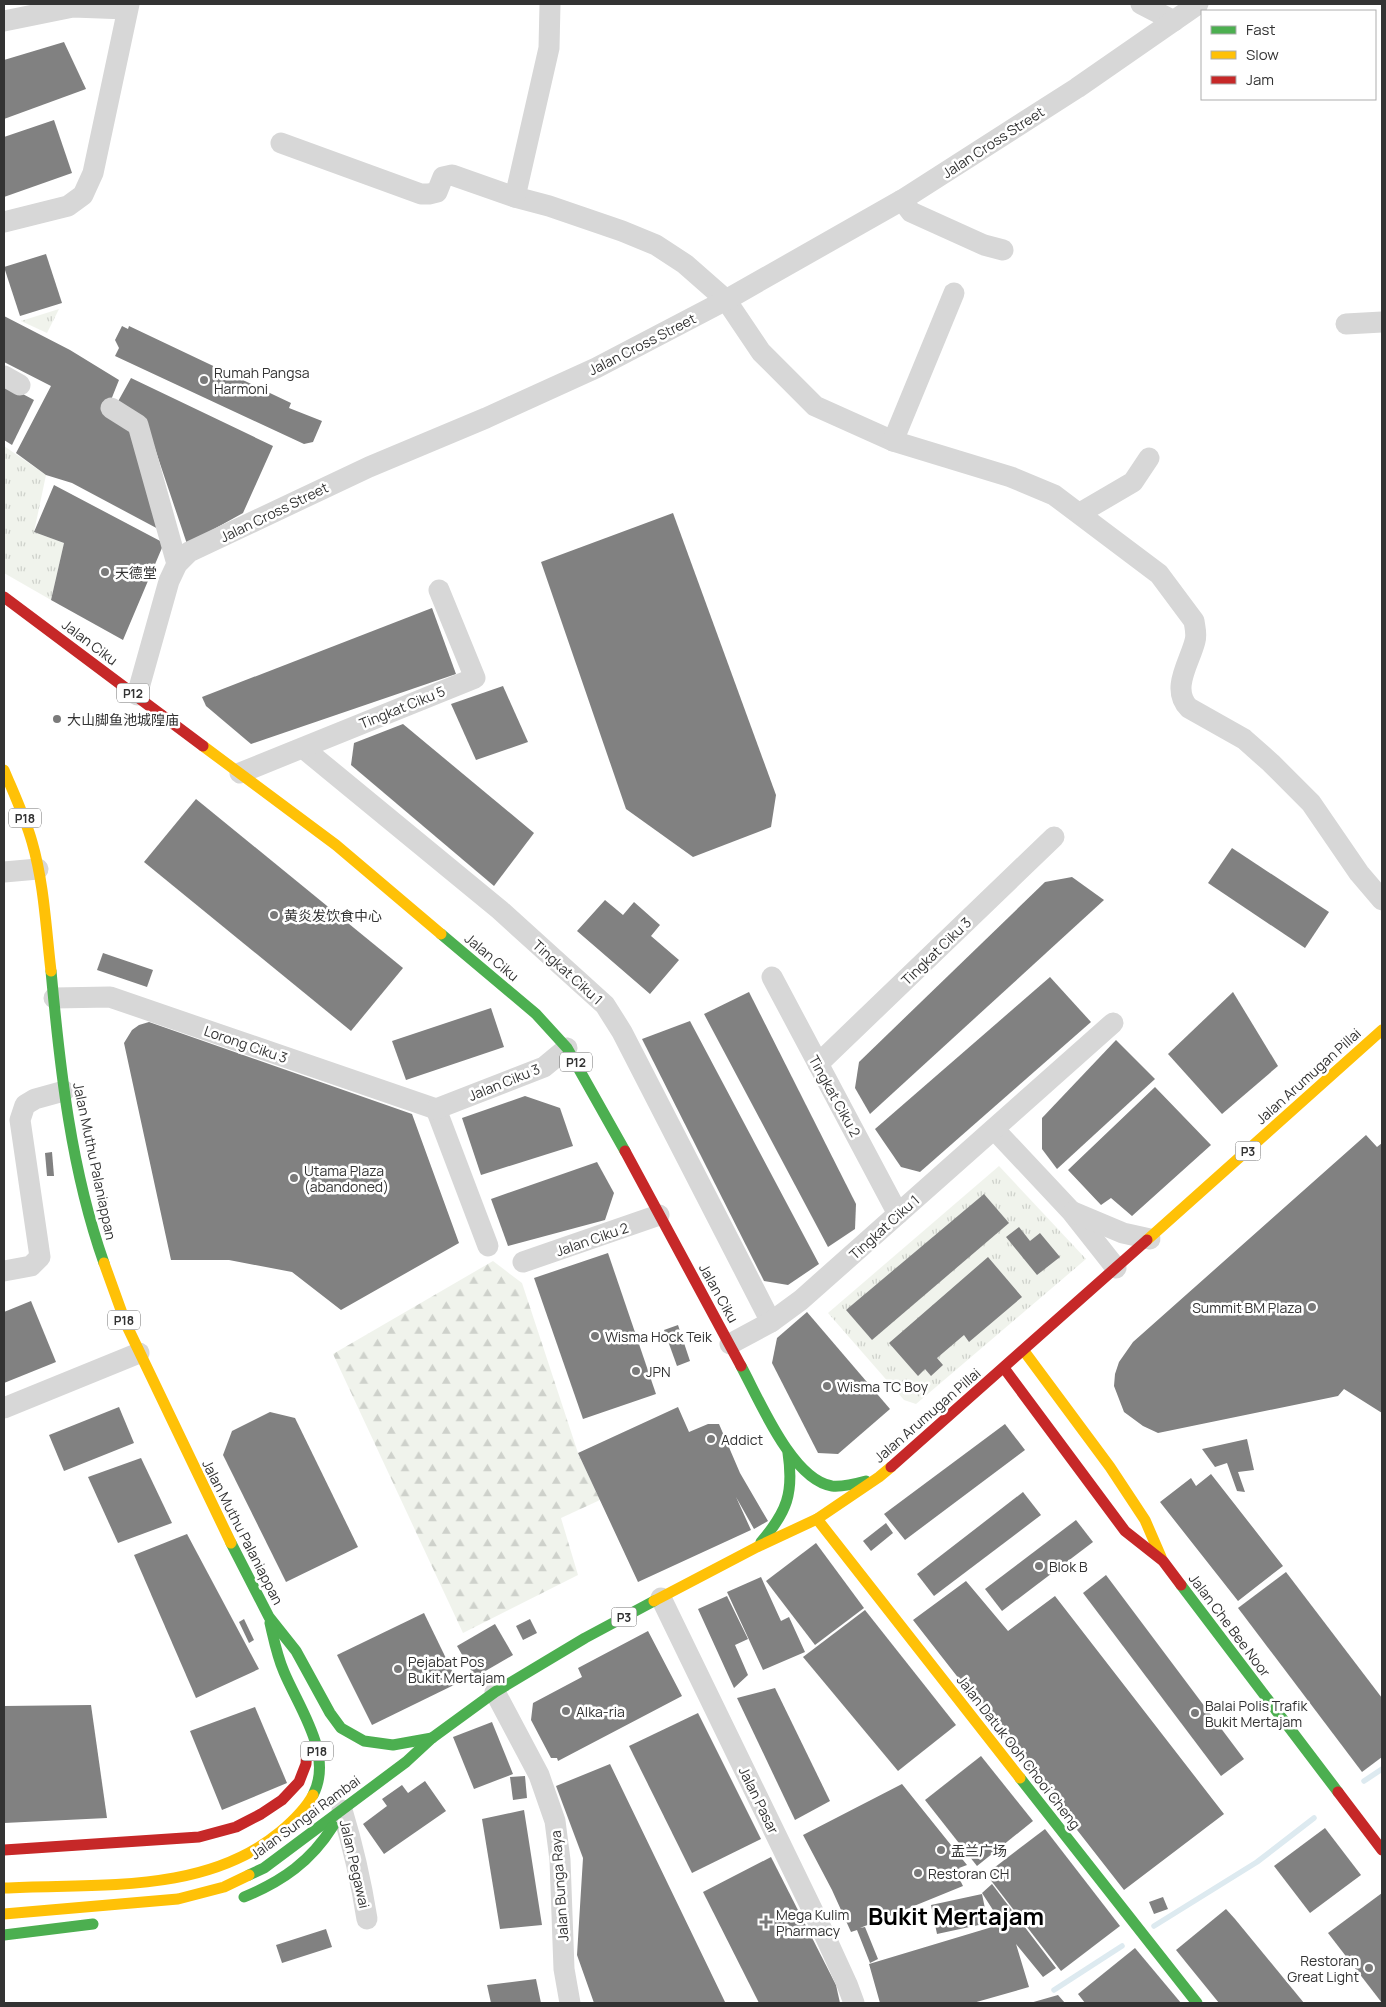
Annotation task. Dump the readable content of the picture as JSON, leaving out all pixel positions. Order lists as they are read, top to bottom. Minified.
{"streets":{"main road":["Jalan Ciku","P12","P18","Jalan Arumugan Pillai","P3","Jalan Muthu Palaniappan","Jalan Che Bee Noor","Jalan Datuk Ooh Chooi Cheng","Jalan Sungai Rambai"],"street":["Jalan Cross Street","Tingkat Ciku 5","Tingkat Ciku 3","Tingkat Ciku 1","Lorong Ciku 3","Jalan Ciku 3","Tingkat Ciku 2","Jalan Ciku 2","Jalan Pasar","Jalan Pegawai","Jalan Bunga Raya"]},"crossings":[["Jalan Cross Street","Jalan Ciku"],["Jalan Ciku","P12"],["Jalan Ciku","Tingkat Ciku 5"],["Jalan Ciku","Tingkat Ciku 1"],["Jalan Ciku","Jalan Ciku 3"],["Jalan Ciku","Jalan Ciku 2"],["Tingkat Ciku 5","Tingkat Ciku 1"],["Tingkat Ciku 3","Tingkat Ciku 2"],["Tingkat Ciku 1","Tingkat Ciku 2"],["Lorong Ciku 3","Jalan Ciku 3"],["Lorong Ciku 3","Jalan Muthu Palaniappan"],["Jalan Arumugan Pillai","Jalan Muthu Palaniappan"],["Jalan Arumugan Pillai","Jalan Che Bee Noor"],["Jalan Arumugan Pillai","Jalan Datuk Ooh Chooi Cheng"],["Jalan Arumugan Pillai","Jalan Pasar"],["Jalan Arumugan Pillai","Jalan Sungai Rambai"],["Jalan Arumugan Pillai","Jalan Bunga Raya"],["Jalan Muthu Palaniappan","Jalan Sungai Rambai"],["Jalan Sungai Rambai","Jalan Pegawai"]],"districts":["Bukit Mertajam"],"places":{"other":["Rumah Pangsa Harmoni","天德堂","大山脚鱼池城隍庙","黄炎发饮食中心","Utama Plaza (abandoned)","Summit BM Plaza","Wisma Hock Teik","JPN","Wisma TC Boy","Addict","Blok B","Pejabat Pos Bukit Mertajam","Alka-ria","Balai Polis Trafik Bukit Mertajam","盂兰广场","Restoran CH","Restoran Great Light"],"health":["Mega Kulim Pharmacy"]},"legend":["Fast","Slow","Jam"]}
